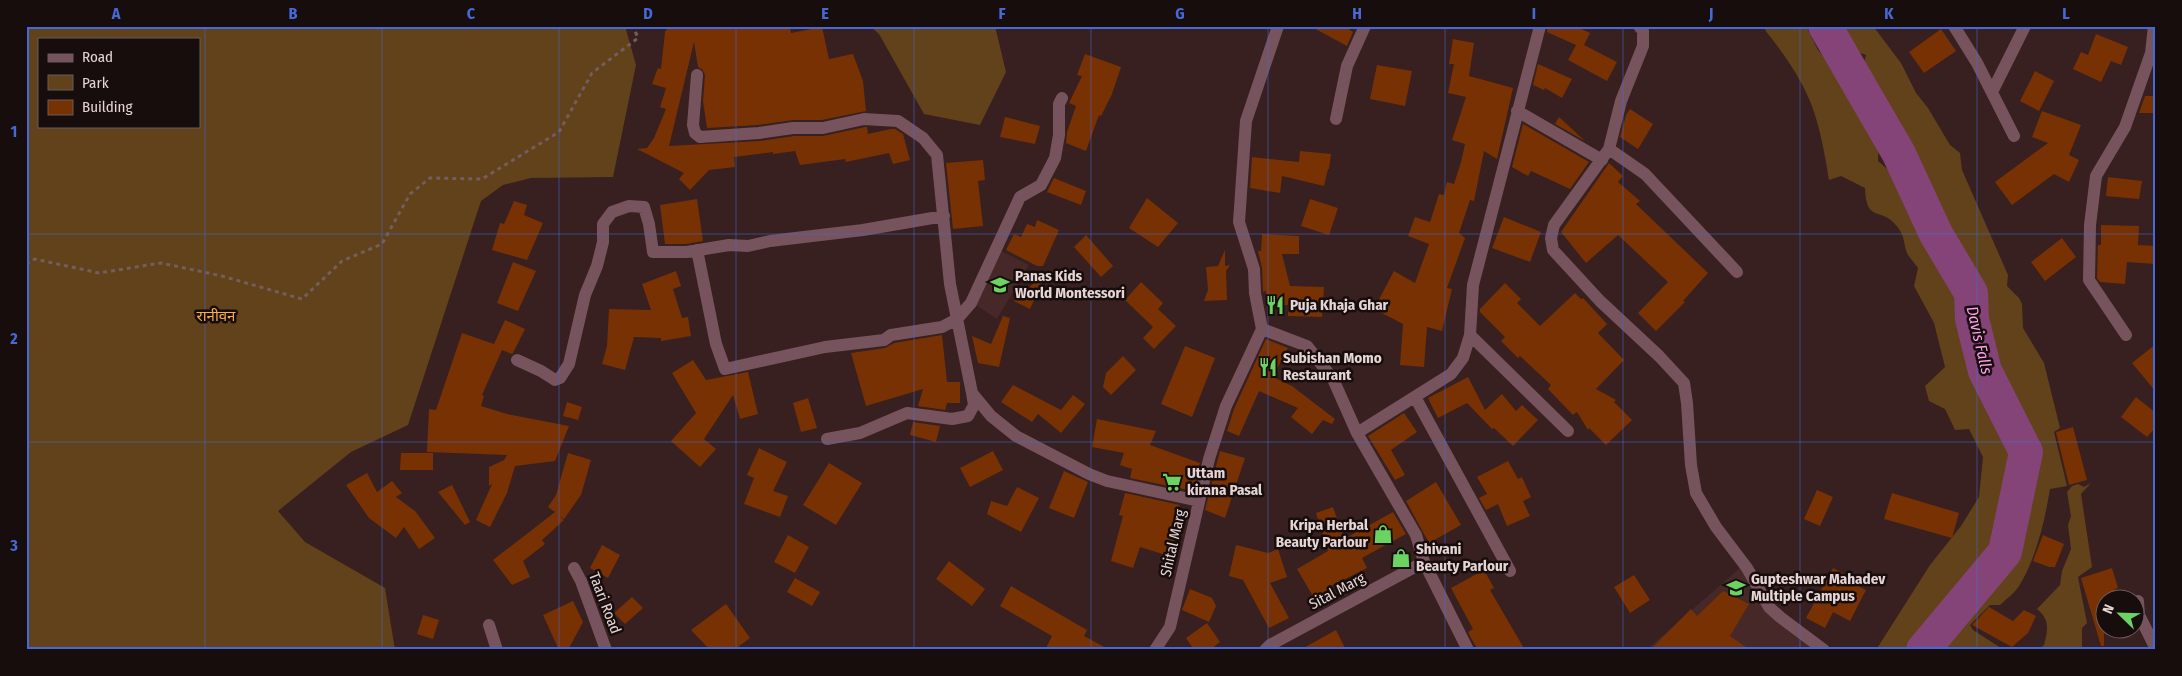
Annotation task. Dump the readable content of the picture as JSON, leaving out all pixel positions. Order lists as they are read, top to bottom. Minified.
{"streets":{"street":["Shital Marg","Sital Marg","Taari Road"]},"water":["Davis Falls"],"parks":["रानीवन"],"places":{"school or university":["Panas Kids World Montessori","Gupteshwar Mahadev Multiple Campus"],"restaurant":["Puja Khaja Ghar","Subishan Momo Restaurant"],"supermarket":["Uttam kirana Pasal"],"shop":["Kripa Herbal Beauty Parlour","Shivani Beauty Parlour"]},"legend":["Road","Park","Building"],"north":"top left","grid":{"columns":["A","B","C","D","E","F","G","H","I","J","K","L"],"rows":["1","2","3"]}}
